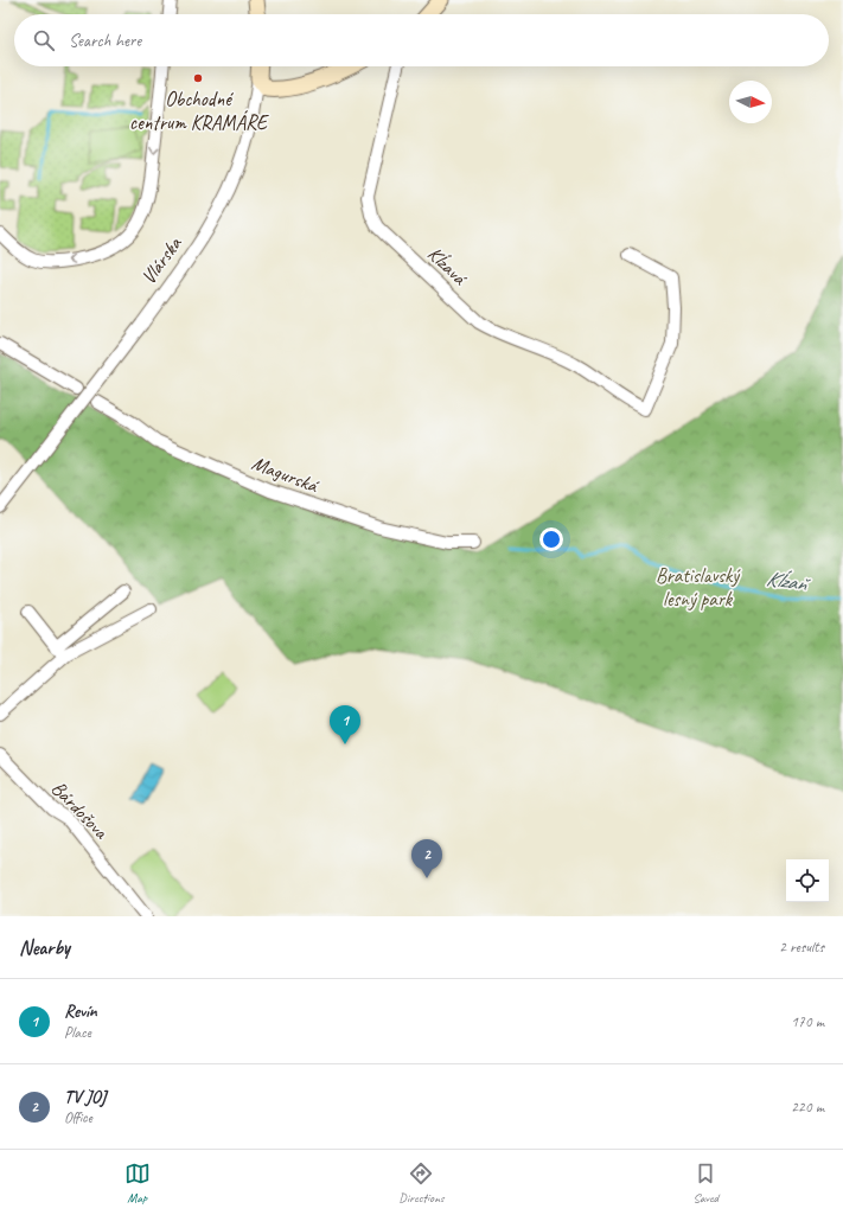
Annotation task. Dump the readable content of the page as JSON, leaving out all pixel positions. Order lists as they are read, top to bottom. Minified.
{"streets":{"street":["Vlárska","Kĺzavá","Magurská","Bárdošova"]},"water":["Kĺzaň"],"parks":["Bratislavský lesný park"],"places":["Obchodné centrum KRAMÁRE"],"north":"right","page":{"search":"Search here","pins":["1","2"],"heading":["Nearby","2 results"],"list":[{"mark":"1","name":"Revín","note":"Place","value":"170 m"},{"mark":"2","name":"TV JOJ","note":"Office","value":"220 m"}],"nav":["Map","Directions","Saved"]}}
